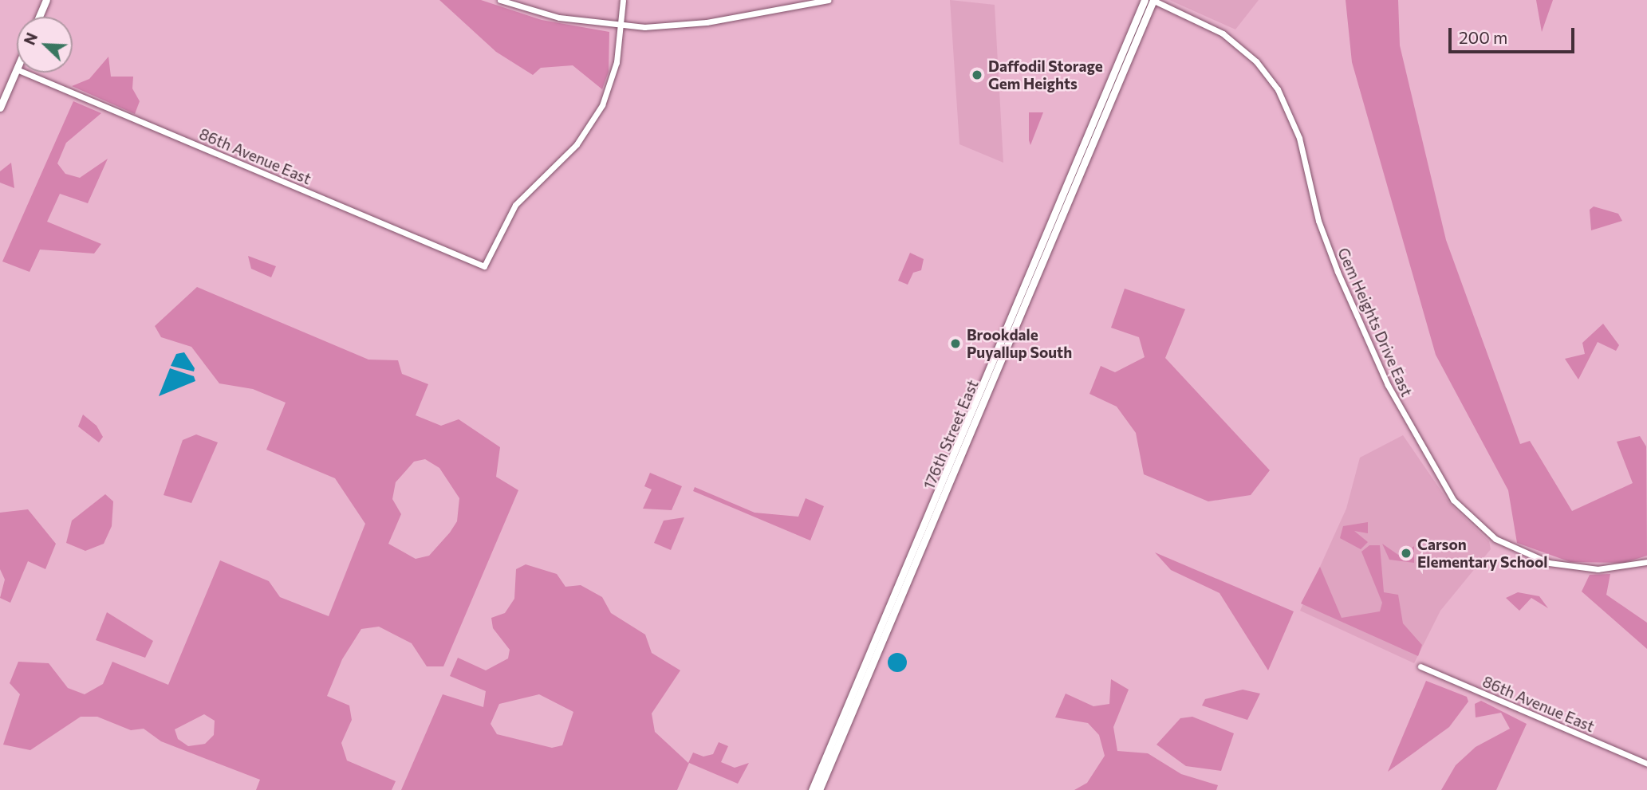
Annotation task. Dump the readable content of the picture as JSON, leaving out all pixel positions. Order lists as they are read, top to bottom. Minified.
{"streets":{"main road":["176th Street East"],"street":["86th Avenue East","Gem Heights Drive East"]},"crossings":[["Gem Heights Drive East","176th Street East"]],"places":["Daffodil Storage Gem Heights","Brookdale Puyallup South","Carson Elementary School"],"scale_bar":"200 m","north":"top left"}
